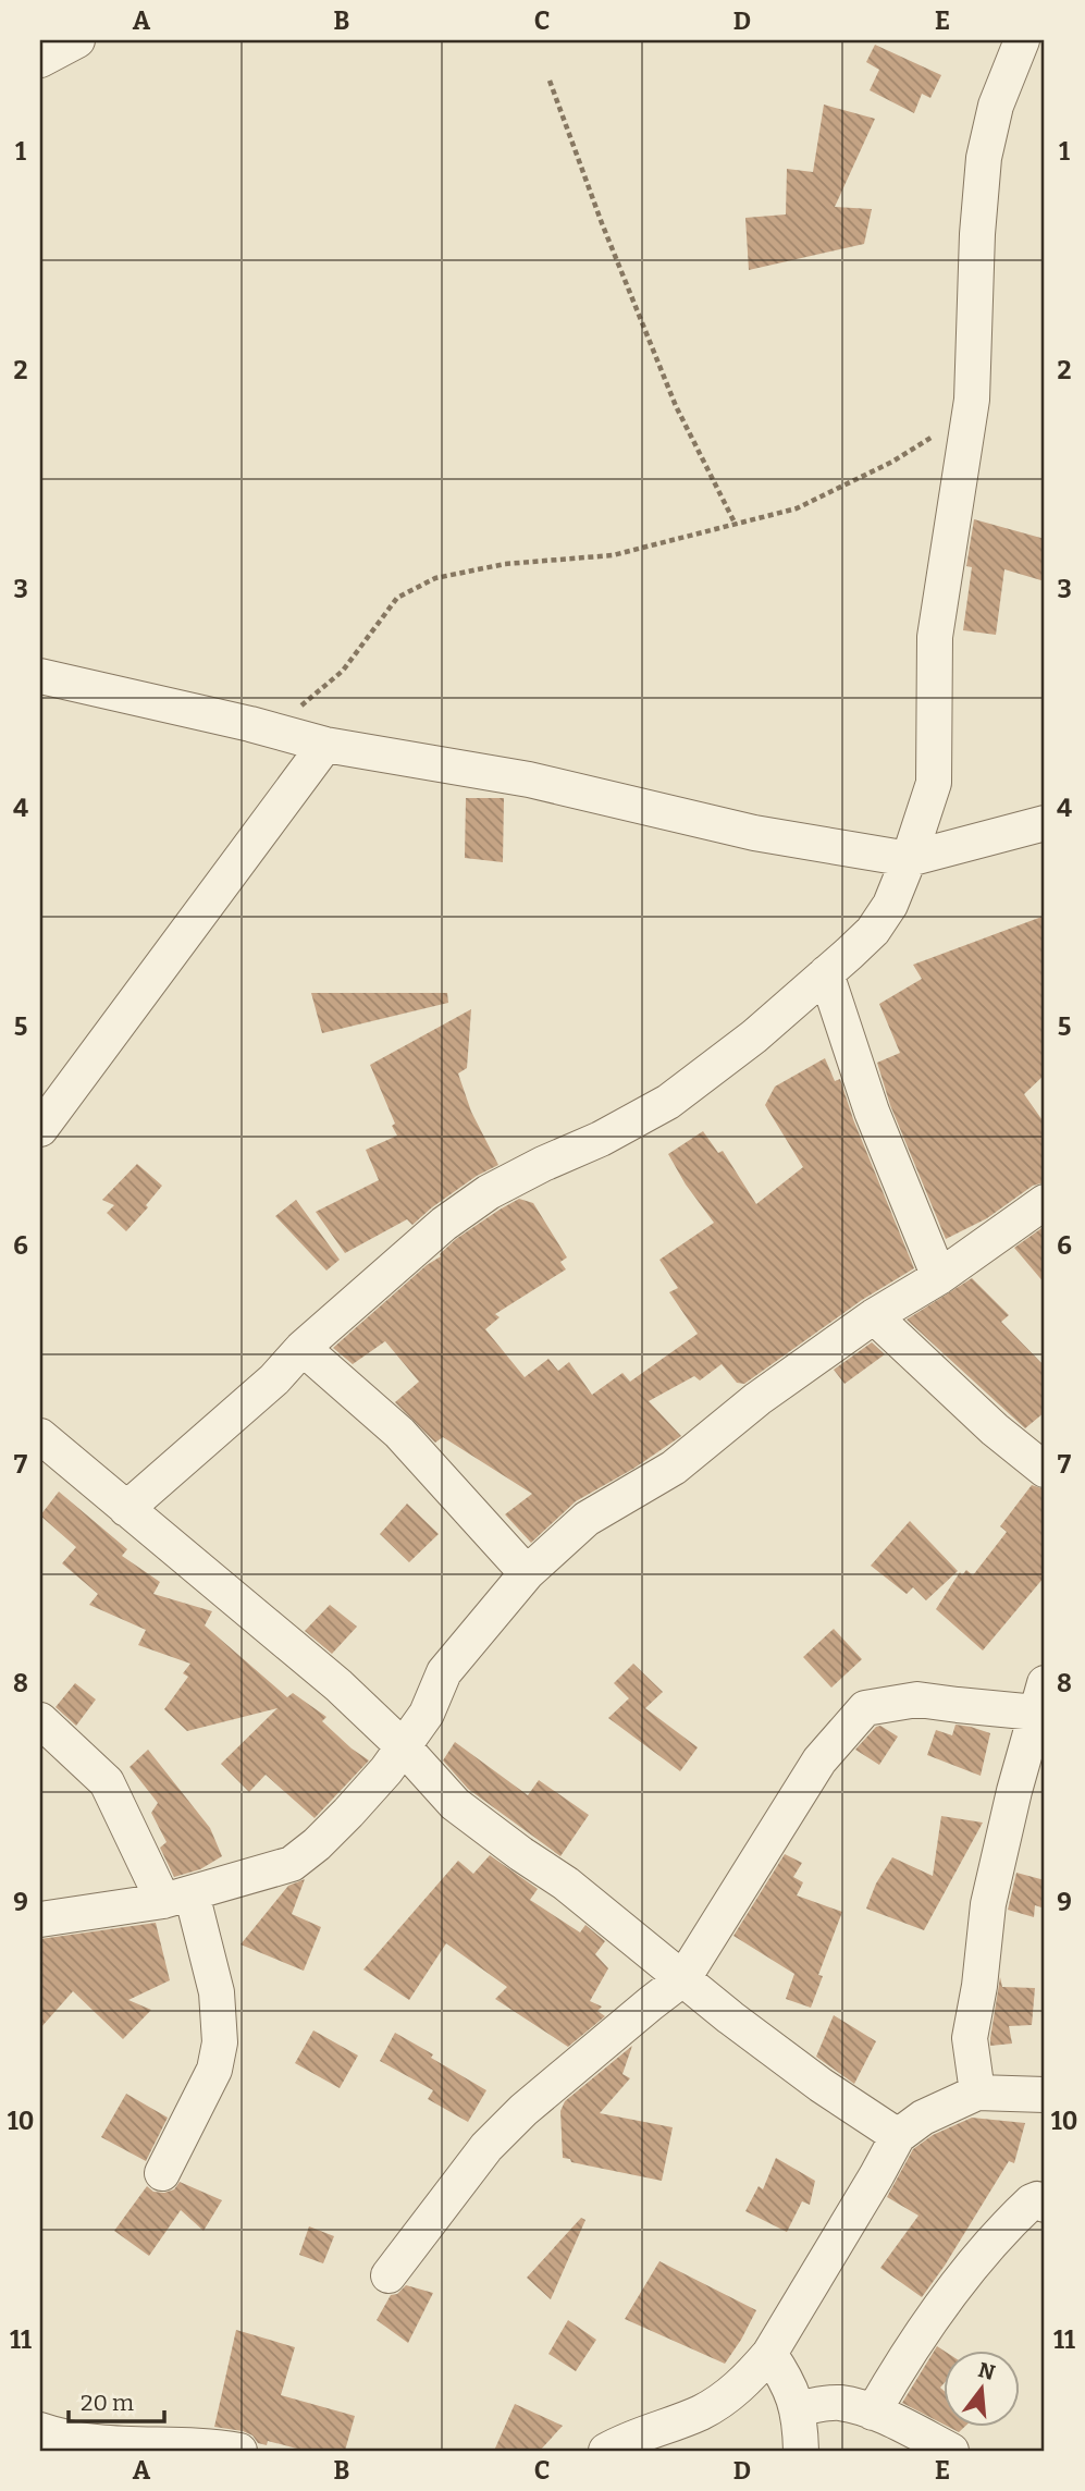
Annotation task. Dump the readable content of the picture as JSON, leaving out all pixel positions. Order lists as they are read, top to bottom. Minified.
{"scale_bar":"20 m","north":"top","grid":{"columns":["A","B","C","D","E"],"rows":["1","2","3","4","5","6","7","8","9","10","11"]}}
